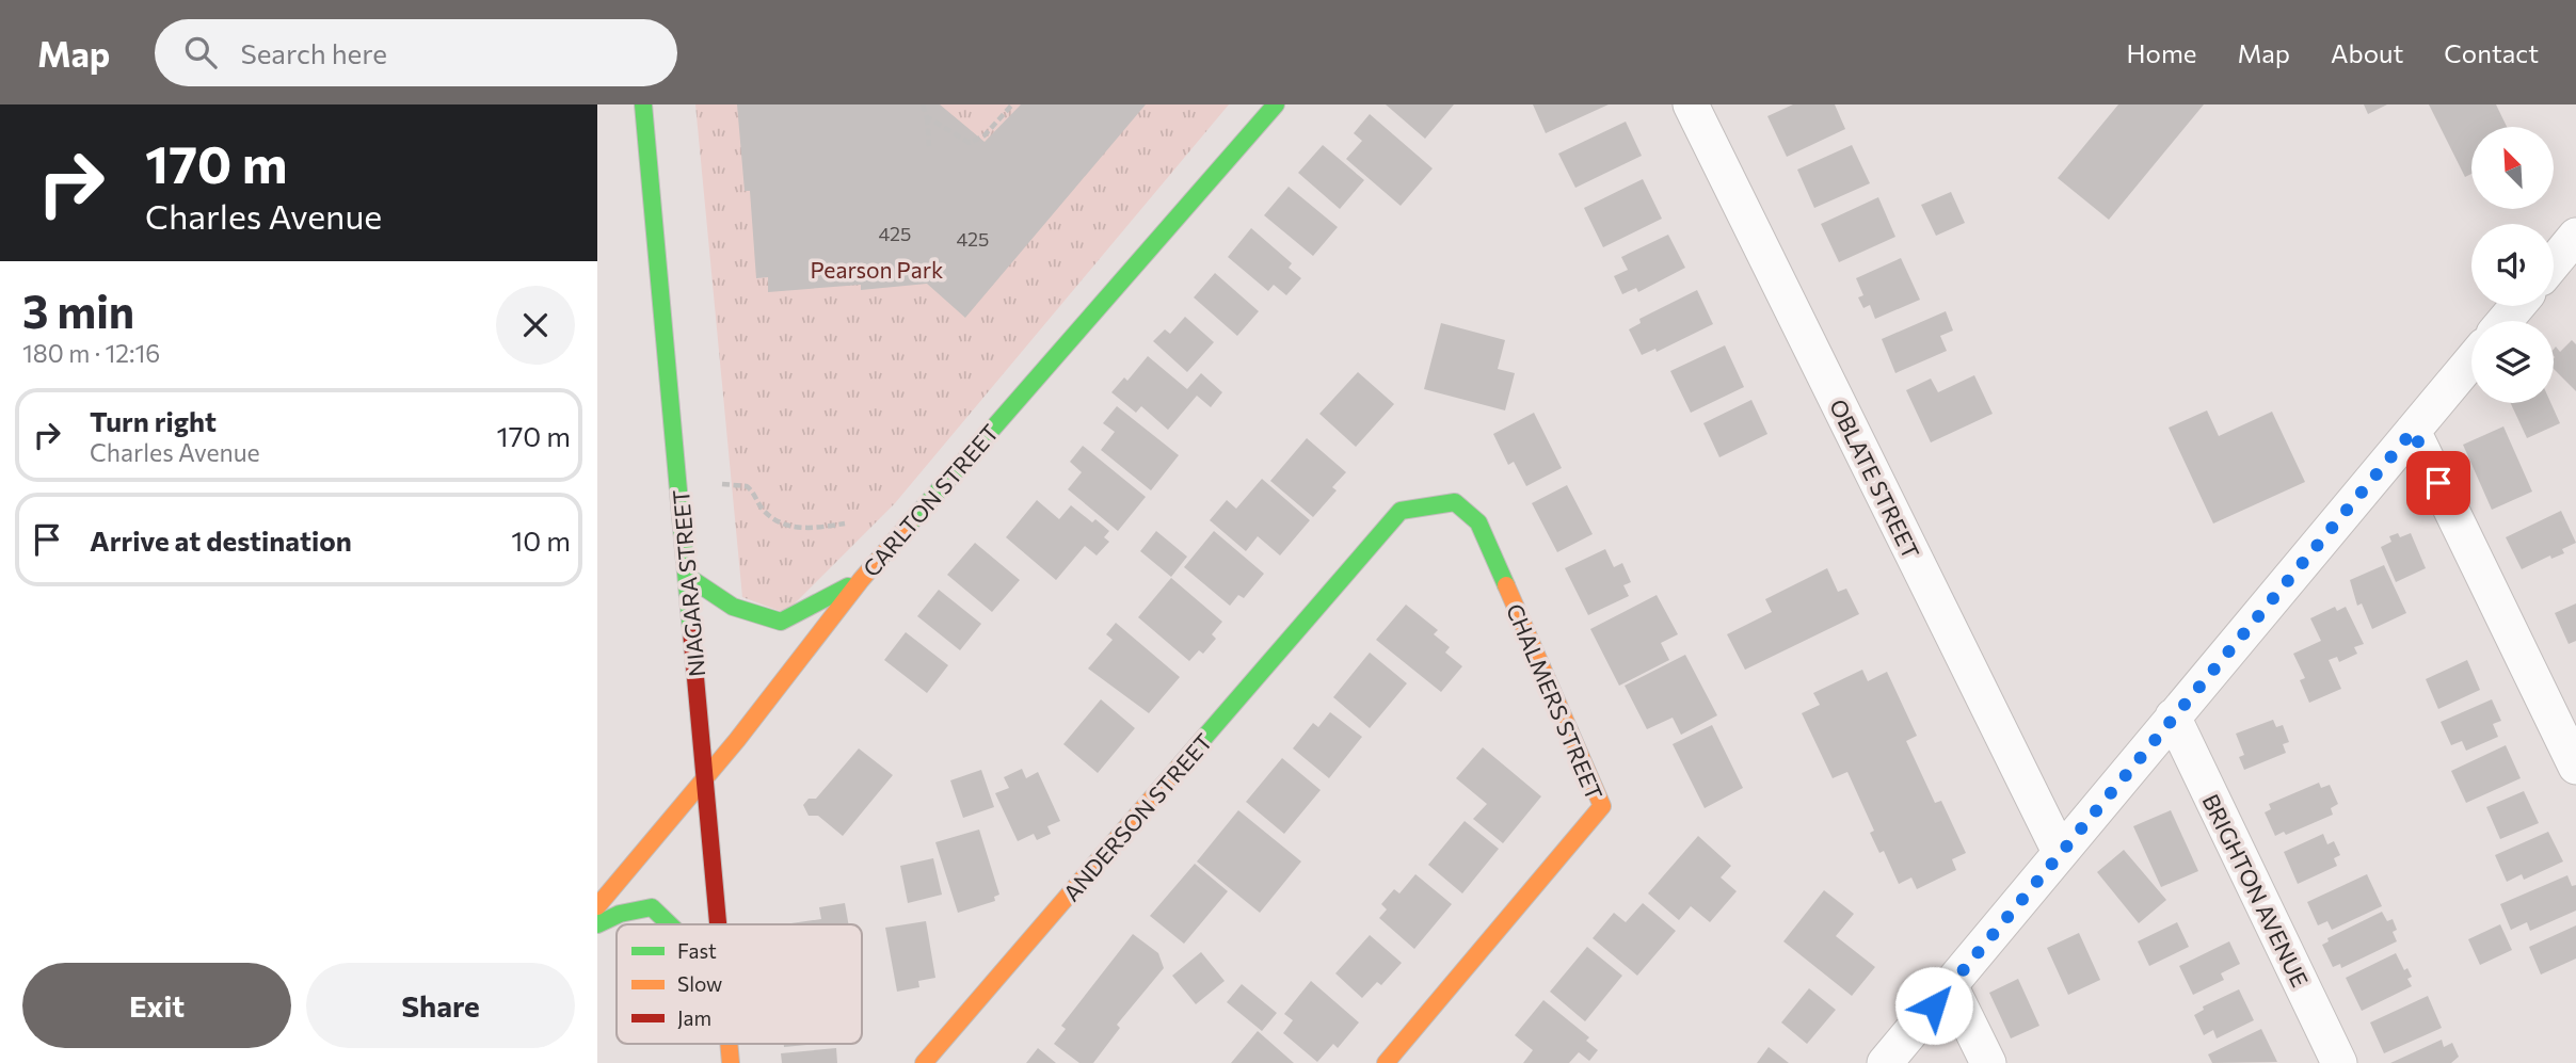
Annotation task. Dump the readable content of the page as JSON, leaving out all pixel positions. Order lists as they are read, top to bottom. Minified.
{"streets":{"main road":["CARLTON STREET","NIAGARA STREET","CHALMERS STREET","ANDERSON STREET"],"street":["OBLATE STREET","BRIGHTON AVENUE"]},"crossings":[["CARLTON STREET","NIAGARA STREET"],["CHALMERS STREET","ANDERSON STREET"]],"parks":["Pearson Park"],"house_numbers":["425","425"],"legend":["Fast","Slow","Jam"],"north":"top left","page":{"header":"Map","search":"Search here","nav":["Home","Map","About","Contact"],"turn":["170 m","Charles Avenue"],"heading":["3 min","180 m · 12:16"],"list":[{"name":"Turn right","note":"Charles Avenue","value":"170 m"},{"name":"Arrive at destination","value":"10 m"}],"buttons":["Exit","Share"]}}
